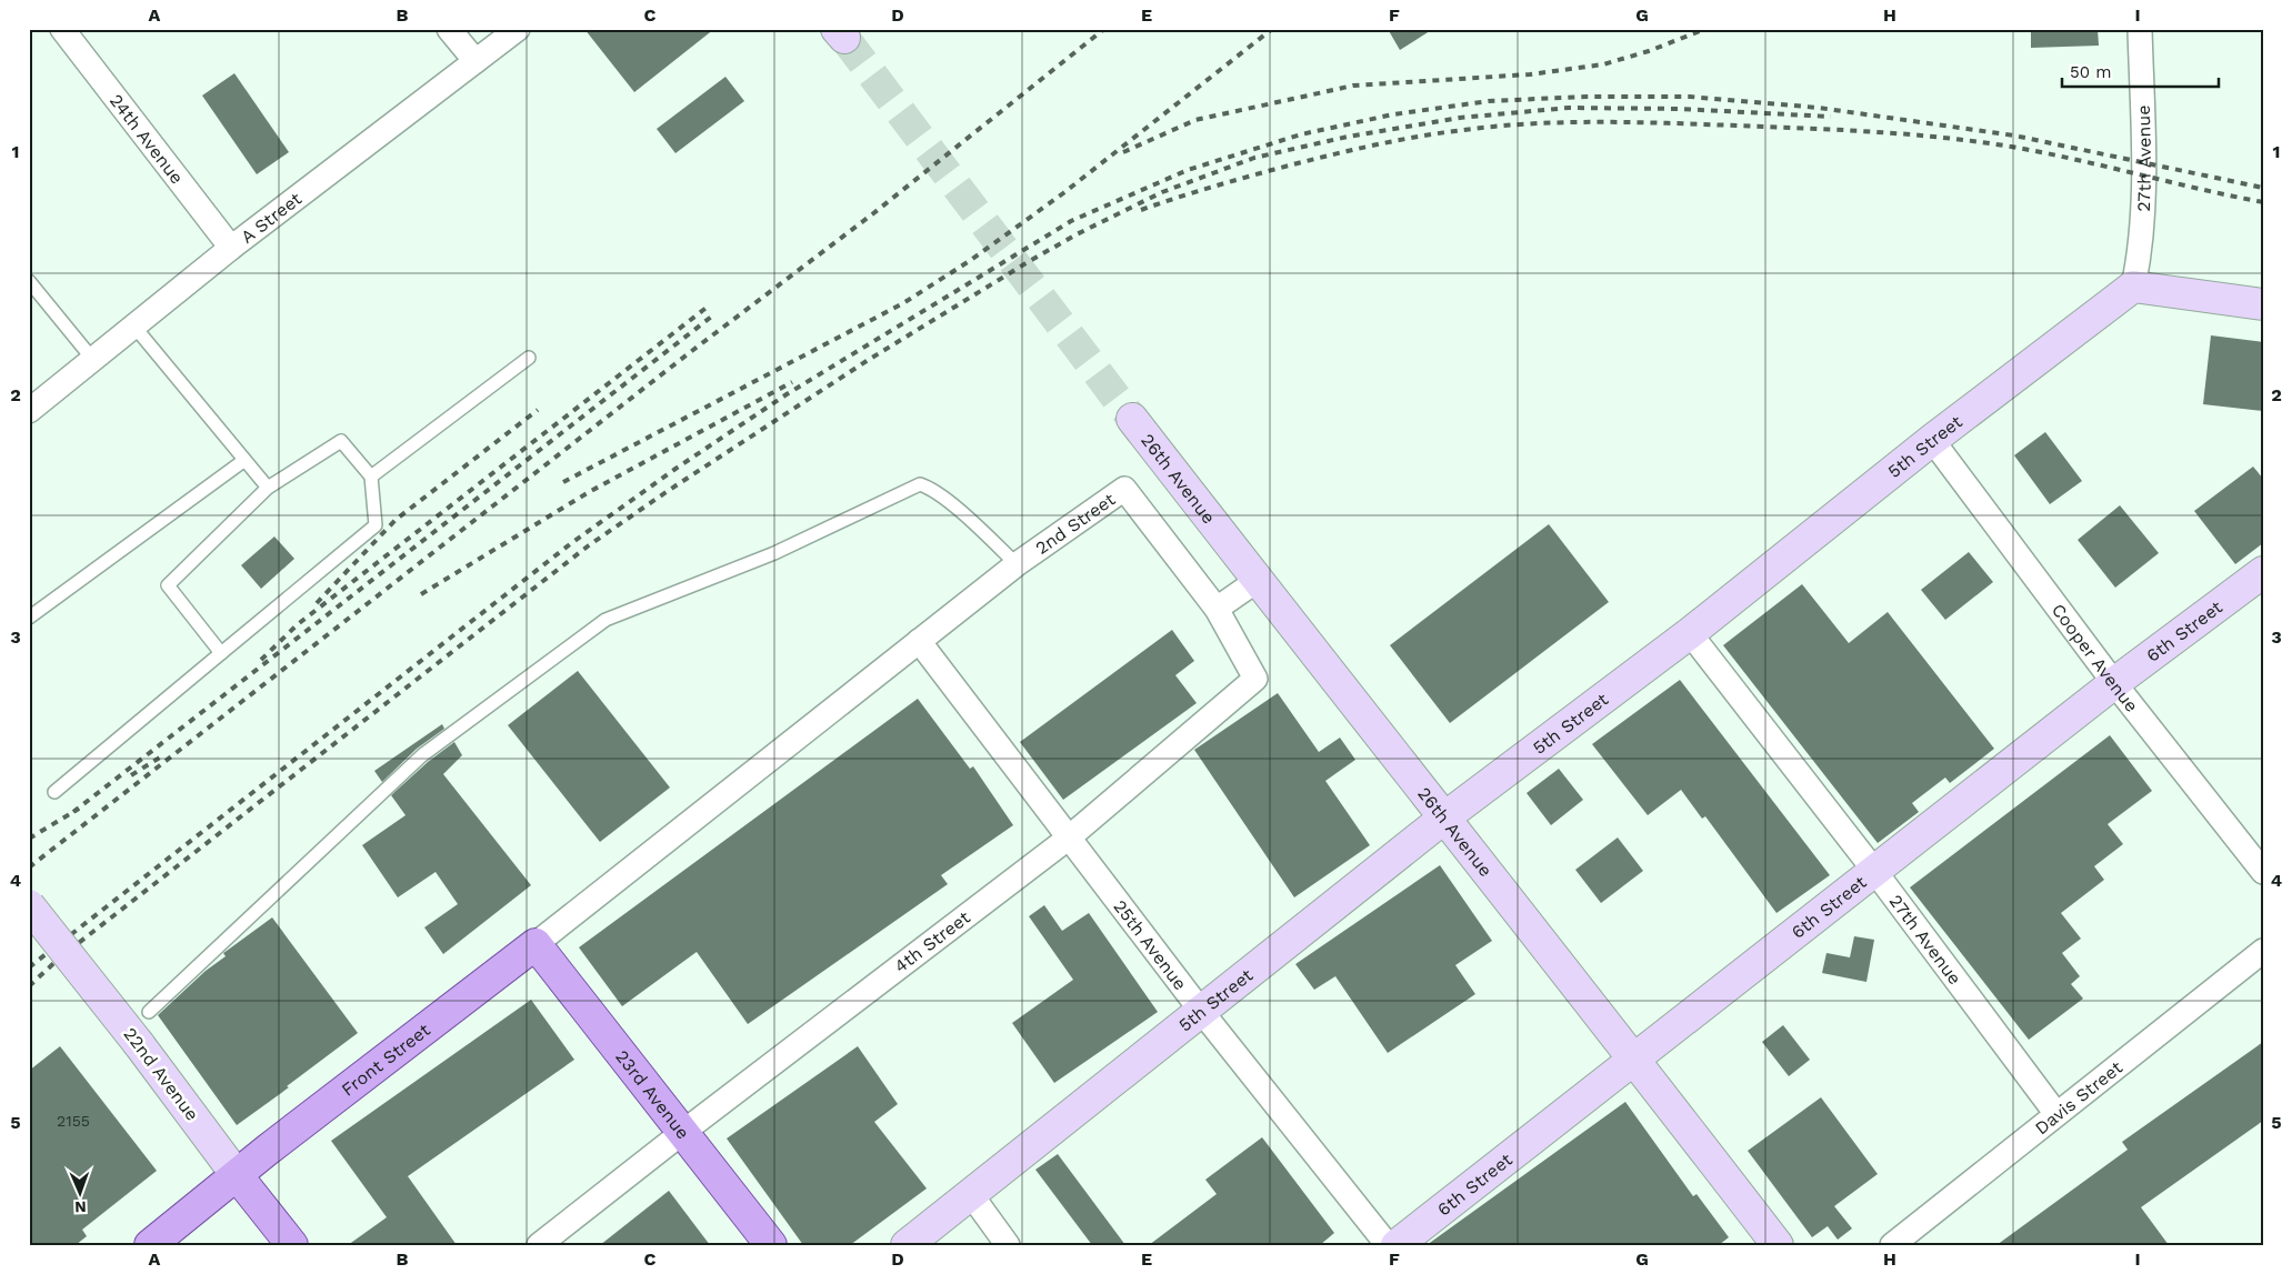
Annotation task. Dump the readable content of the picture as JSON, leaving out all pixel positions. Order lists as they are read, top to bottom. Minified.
{"streets":{"main road":["Front Street","22nd Avenue","23rd Avenue"],"street":["24th Avenue","27th Avenue","A Street","5th Street","26th Avenue","2nd Street","6th Street","Cooper Avenue","4th Street","25th Avenue","Davis Street"]},"crossings":[["24th Avenue","A Street"],["27th Avenue","5th Street"],["27th Avenue","6th Street"],["27th Avenue","Davis Street"],["5th Street","26th Avenue"],["5th Street","Cooper Avenue"],["5th Street","25th Avenue"],["26th Avenue","6th Street"],["2nd Street","4th Street"],["2nd Street","25th Avenue"],["2nd Street","Front Street"],["2nd Street","23rd Avenue"],["6th Street","Cooper Avenue"],["4th Street","25th Avenue"],["4th Street","23rd Avenue"],["Front Street","22nd Avenue"],["Front Street","23rd Avenue"]],"house_numbers":["2155"],"scale_bar":"50 m","north":"bottom","grid":{"columns":["A","B","C","D","E","F","G","H","I"],"rows":["1","2","3","4","5"]}}
